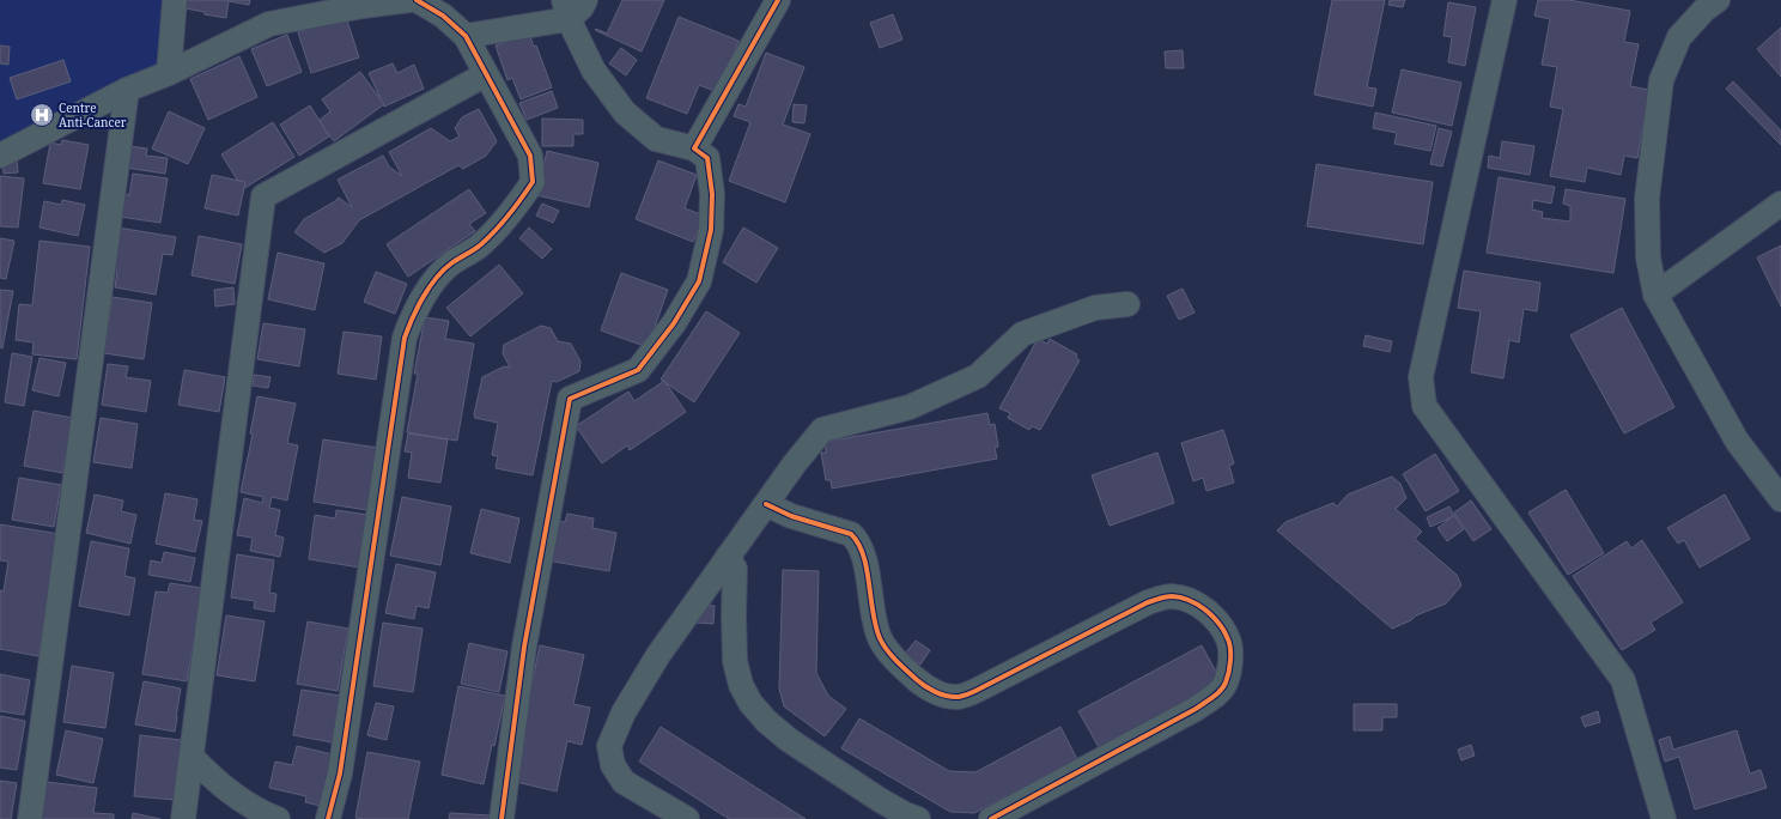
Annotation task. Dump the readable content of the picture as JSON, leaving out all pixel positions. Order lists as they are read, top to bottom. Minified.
{"places":{"hospital":["Centre Anti-Cancer"]}}
